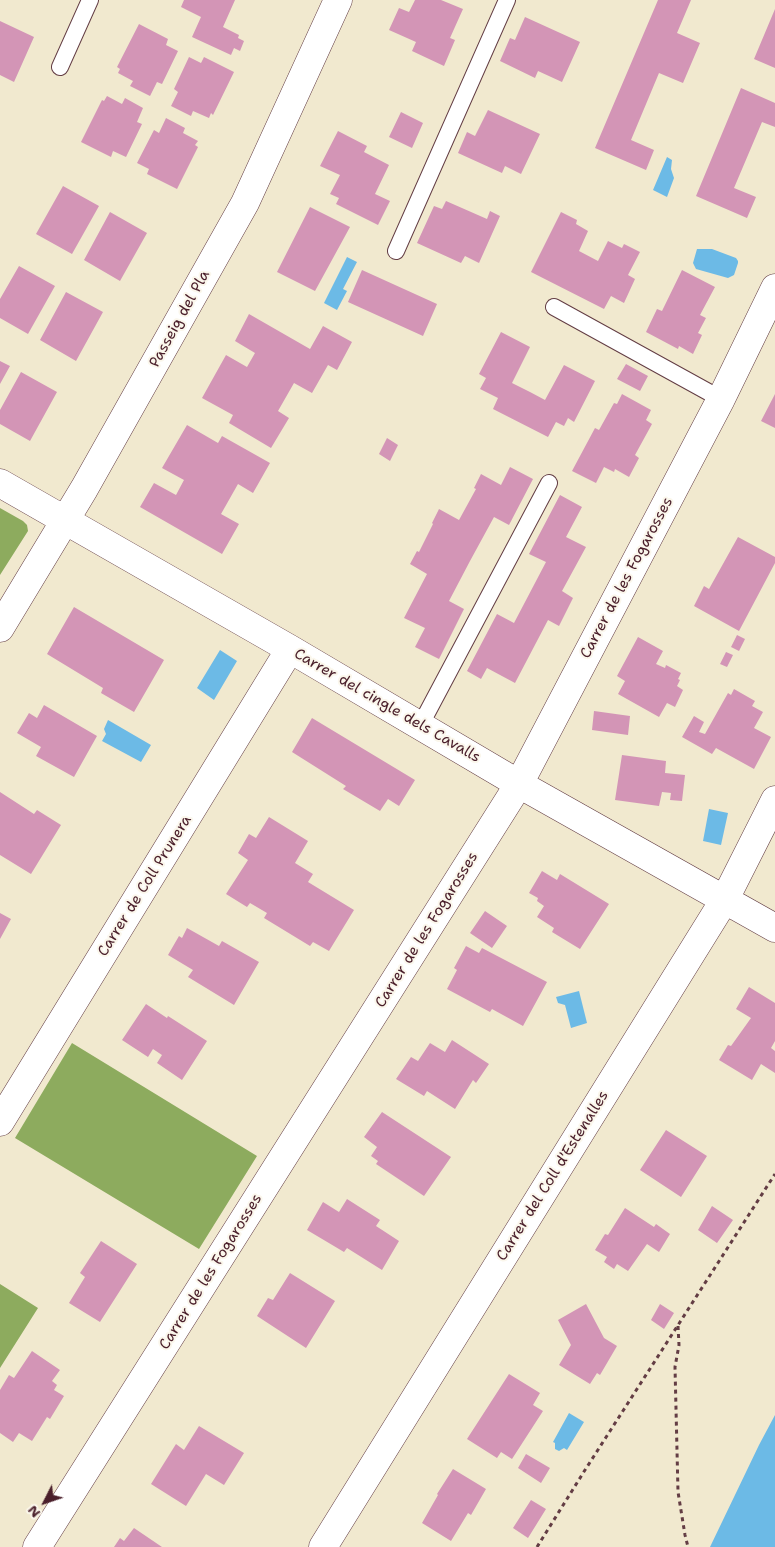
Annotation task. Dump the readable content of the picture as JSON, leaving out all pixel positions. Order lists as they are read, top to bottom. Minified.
{"streets":{"street":["Passeig del Pla","Carrer de les Fogarosses","Carrer del cingle dels Cavalls","Carrer de Coll Prunera","Carrer del Coll d'Estenalles"]},"crossings":[["Passeig del Pla","Carrer del cingle dels Cavalls"],["Carrer de les Fogarosses","Carrer del cingle dels Cavalls"],["Carrer del cingle dels Cavalls","Carrer de Coll Prunera"],["Carrer del cingle dels Cavalls","Carrer del Coll d'Estenalles"]],"north":"bottom left"}
